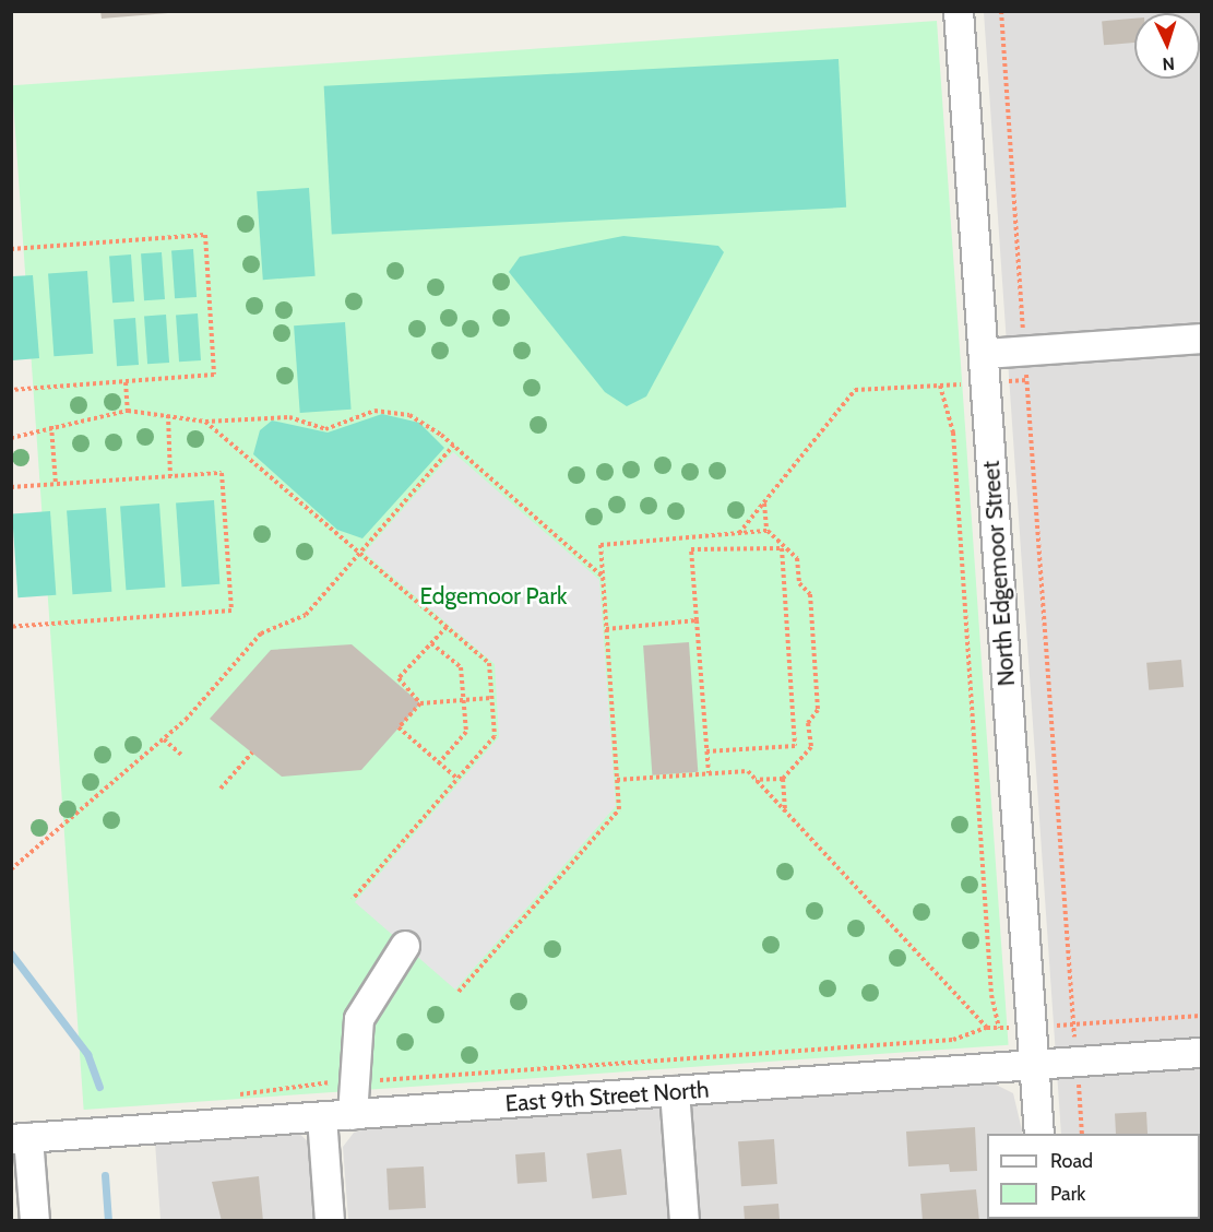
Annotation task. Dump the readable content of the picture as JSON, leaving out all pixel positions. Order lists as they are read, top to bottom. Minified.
{"streets":{"street":["North Edgemoor Street","East 9th Street North"]},"crossings":[["North Edgemoor Street","East 9th Street North"]],"parks":["Edgemoor Park"],"legend":["Road","Park"],"north":"bottom"}
